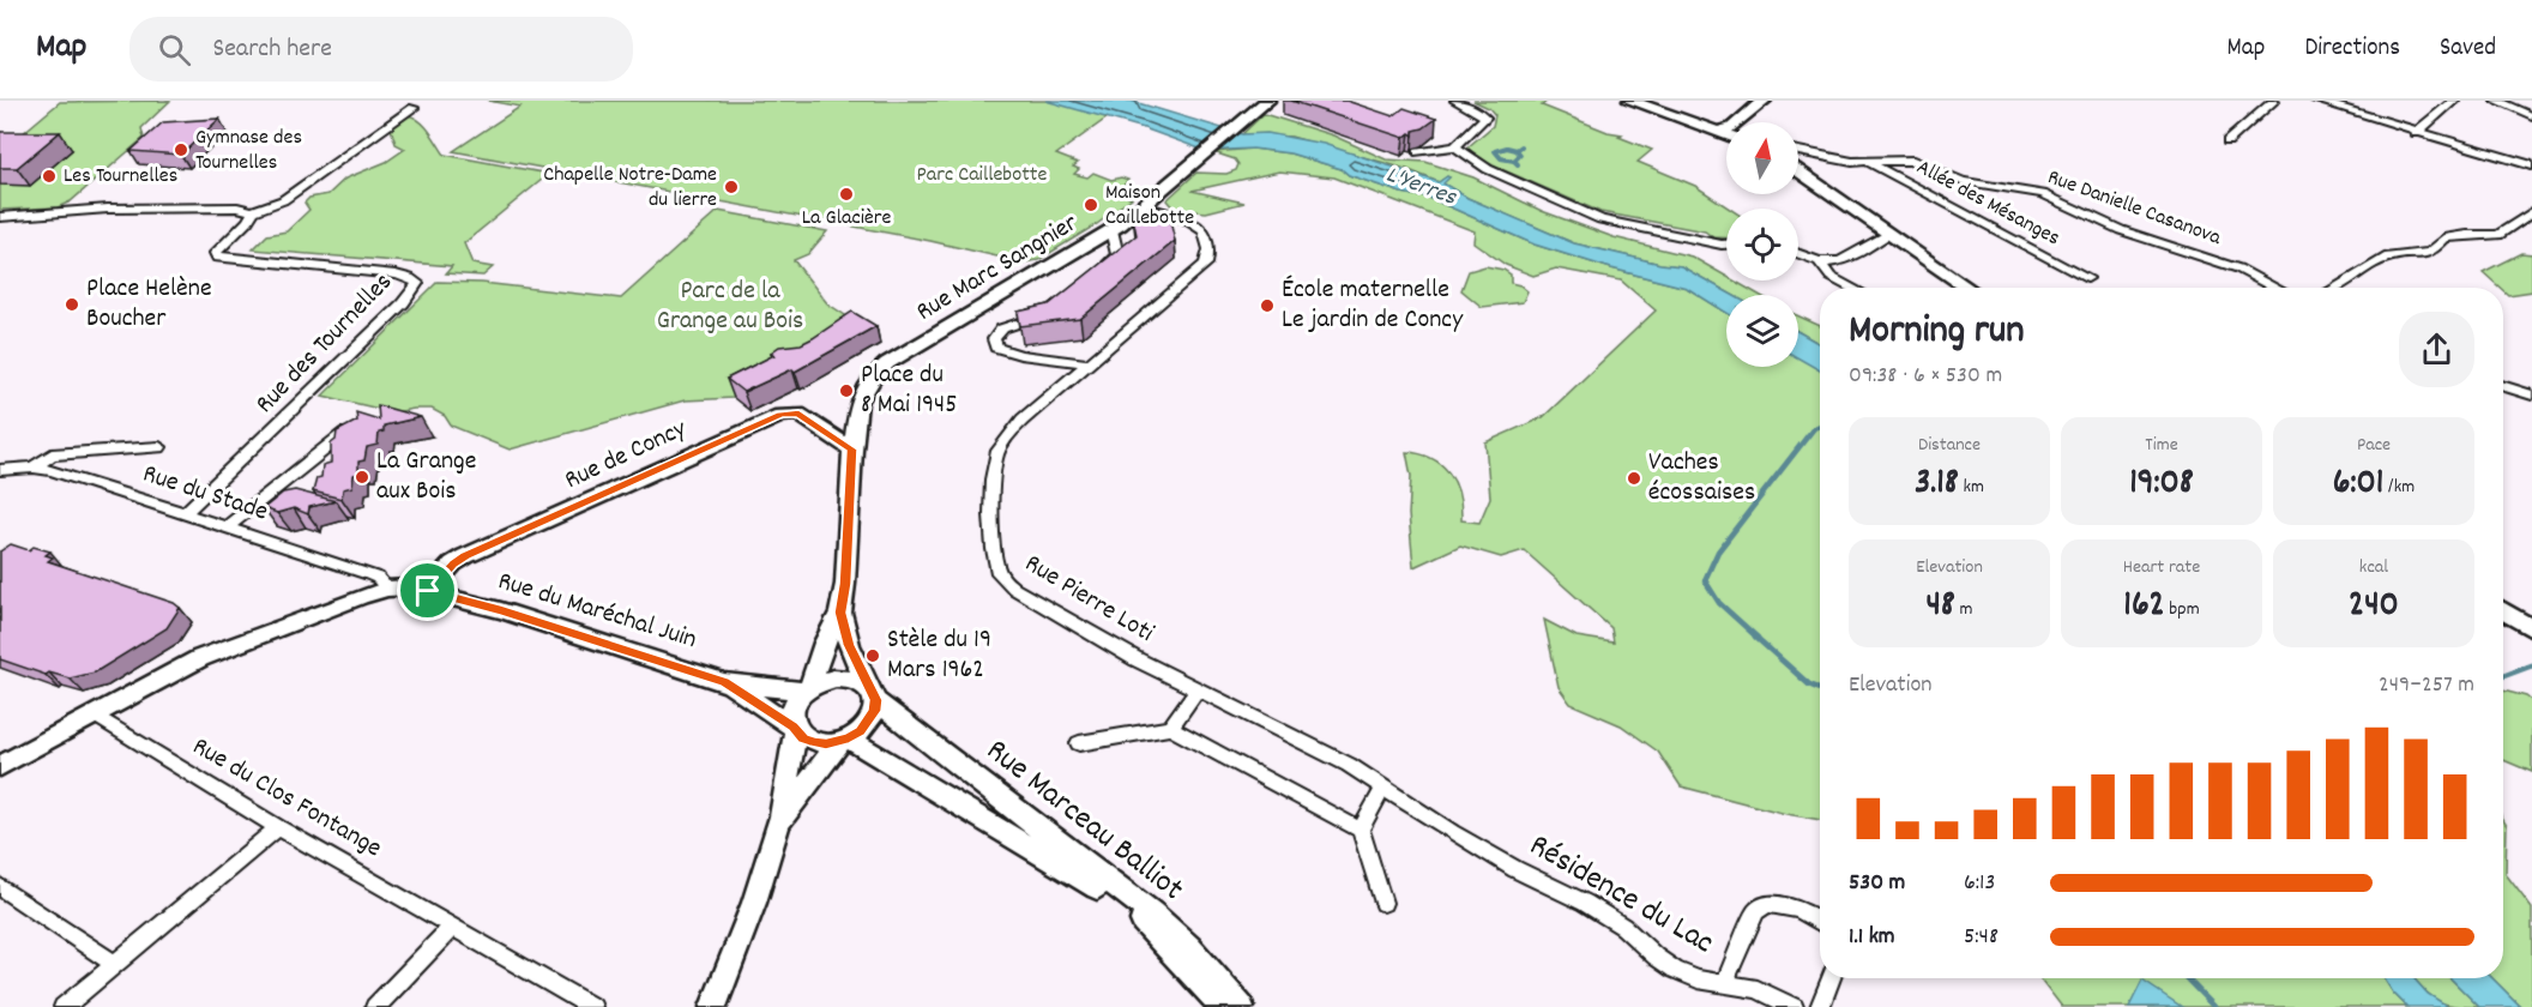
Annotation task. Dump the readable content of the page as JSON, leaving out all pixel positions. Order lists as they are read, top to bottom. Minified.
{"streets":{"street":["Allée des Mésanges","Rue Danielle Casanova","Rue Marc Sangnier","Rue des Tournelles","Rue de Concy","Rue du Stade","Rue Pierre Loti","Rue du Maréchal Juin","Rue du Clos Fontange","Rue Marceau Balliot","Résidence du Lac"]},"crossings":[["Allée des Mésanges","Rue Danielle Casanova"],["Rue Marc Sangnier","Rue de Concy"],["Rue des Tournelles","Rue du Stade"],["Rue de Concy","Rue du Maréchal Juin"],["Rue Pierre Loti","Résidence du Lac"],["Rue du Maréchal Juin","Rue Marceau Balliot"]],"water":["L'Yerres"],"parks":["Parc Caillebotte","Parc de la Grange au Bois"],"places":["Gymnase des Tournelles","Les Tournelles","Chapelle Notre-Dame du lierre","La Glacière","Maison Caillebotte","Place Helène Boucher","École maternelle Le jardin de Concy","Place du 8 Mai 1945","La Grange aux Bois","Vaches écossaises","Stèle du 19 Mars 1962"],"north":"top","page":{"header":"Map","search":"Search here","nav":["Map","Directions","Saved"],"heading":["Morning run","09:38 · 6 × 530 m"],"stats":[["Distance","3.18 km"],["Time","19:08"],["Pace","6:01 /km"],["Elevation","48 m"],["Heart rate","162 bpm"],["kcal","240"]],"chart":["Elevation","249–257 m"],"list":[{"name":"530 m","note":"6:13"},{"name":"1.1 km","note":"5:48"}]}}
